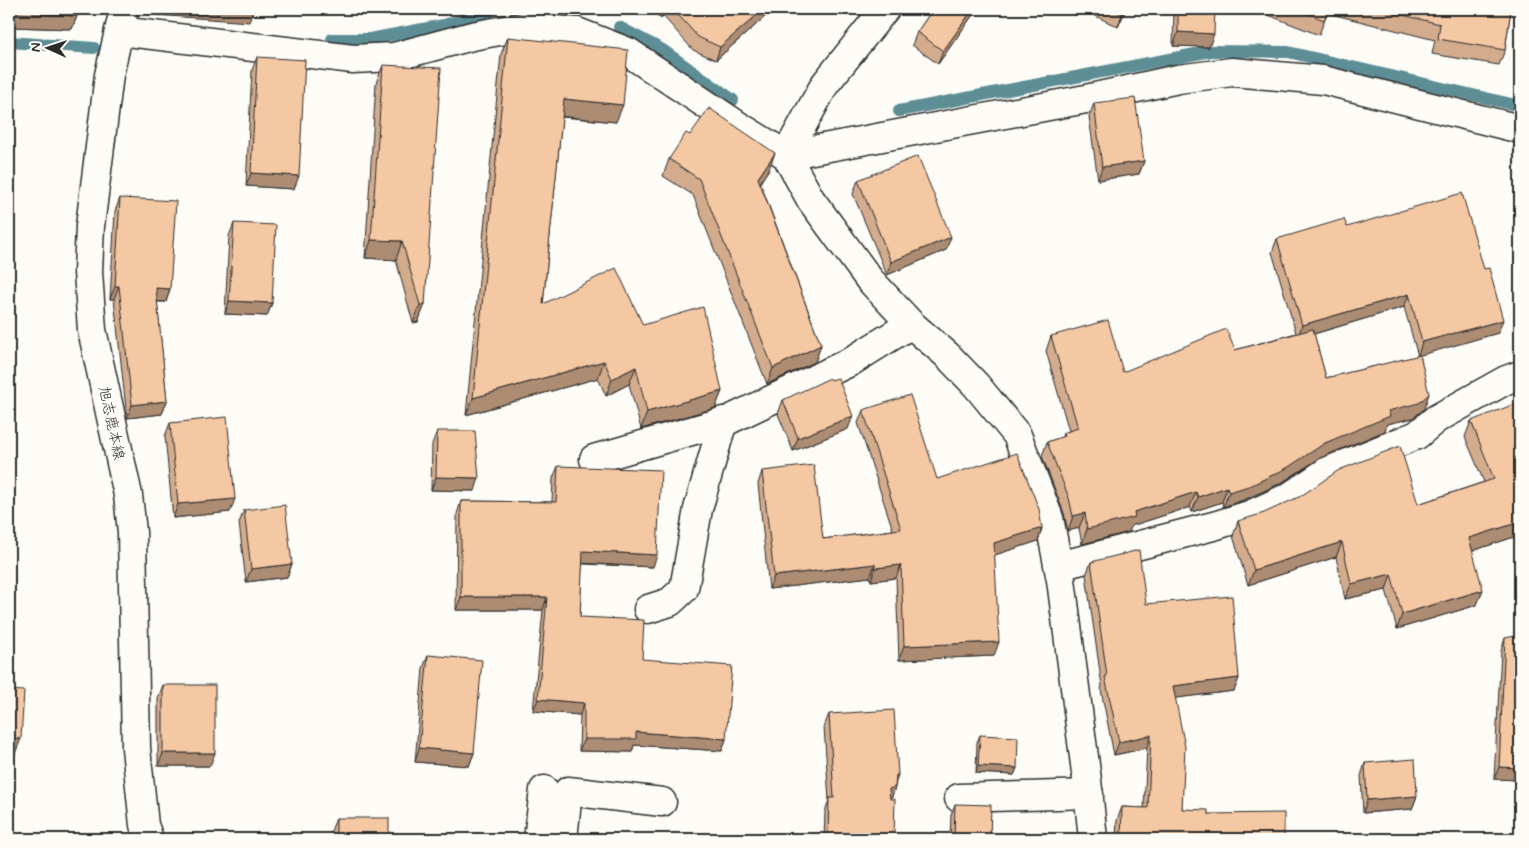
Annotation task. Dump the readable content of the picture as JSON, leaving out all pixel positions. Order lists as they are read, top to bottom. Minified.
{"streets":{"street":["旭志鹿本線"]},"north":"left"}
